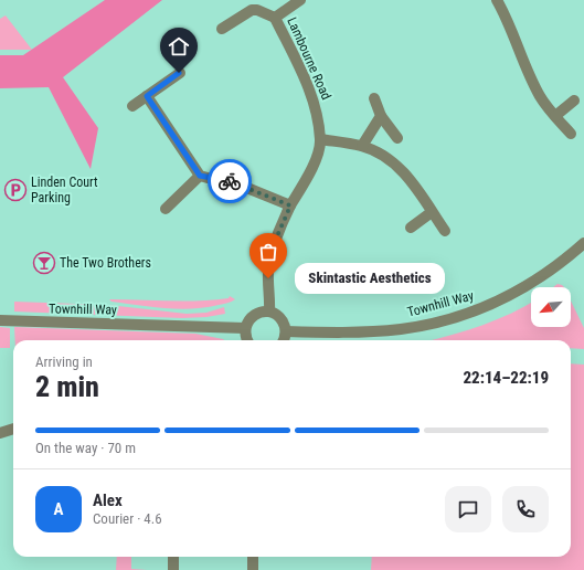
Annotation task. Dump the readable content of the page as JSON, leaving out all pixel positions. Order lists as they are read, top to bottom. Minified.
{"streets":{"street":["Lambourne Road","Townhill Way"]},"places":{"parking":["Linden Court Parking"],"bar":["The Two Brothers"],"other":["Skintastic Aesthetics"]},"north":"bottom left","page":{"bubble":"Skintastic Aesthetics","heading":["2 min","Arriving in","22:14–22:19"],"panel":["Alex","Courier · 4.6"],"bar":"On the way · 70 m","round":"A"}}
